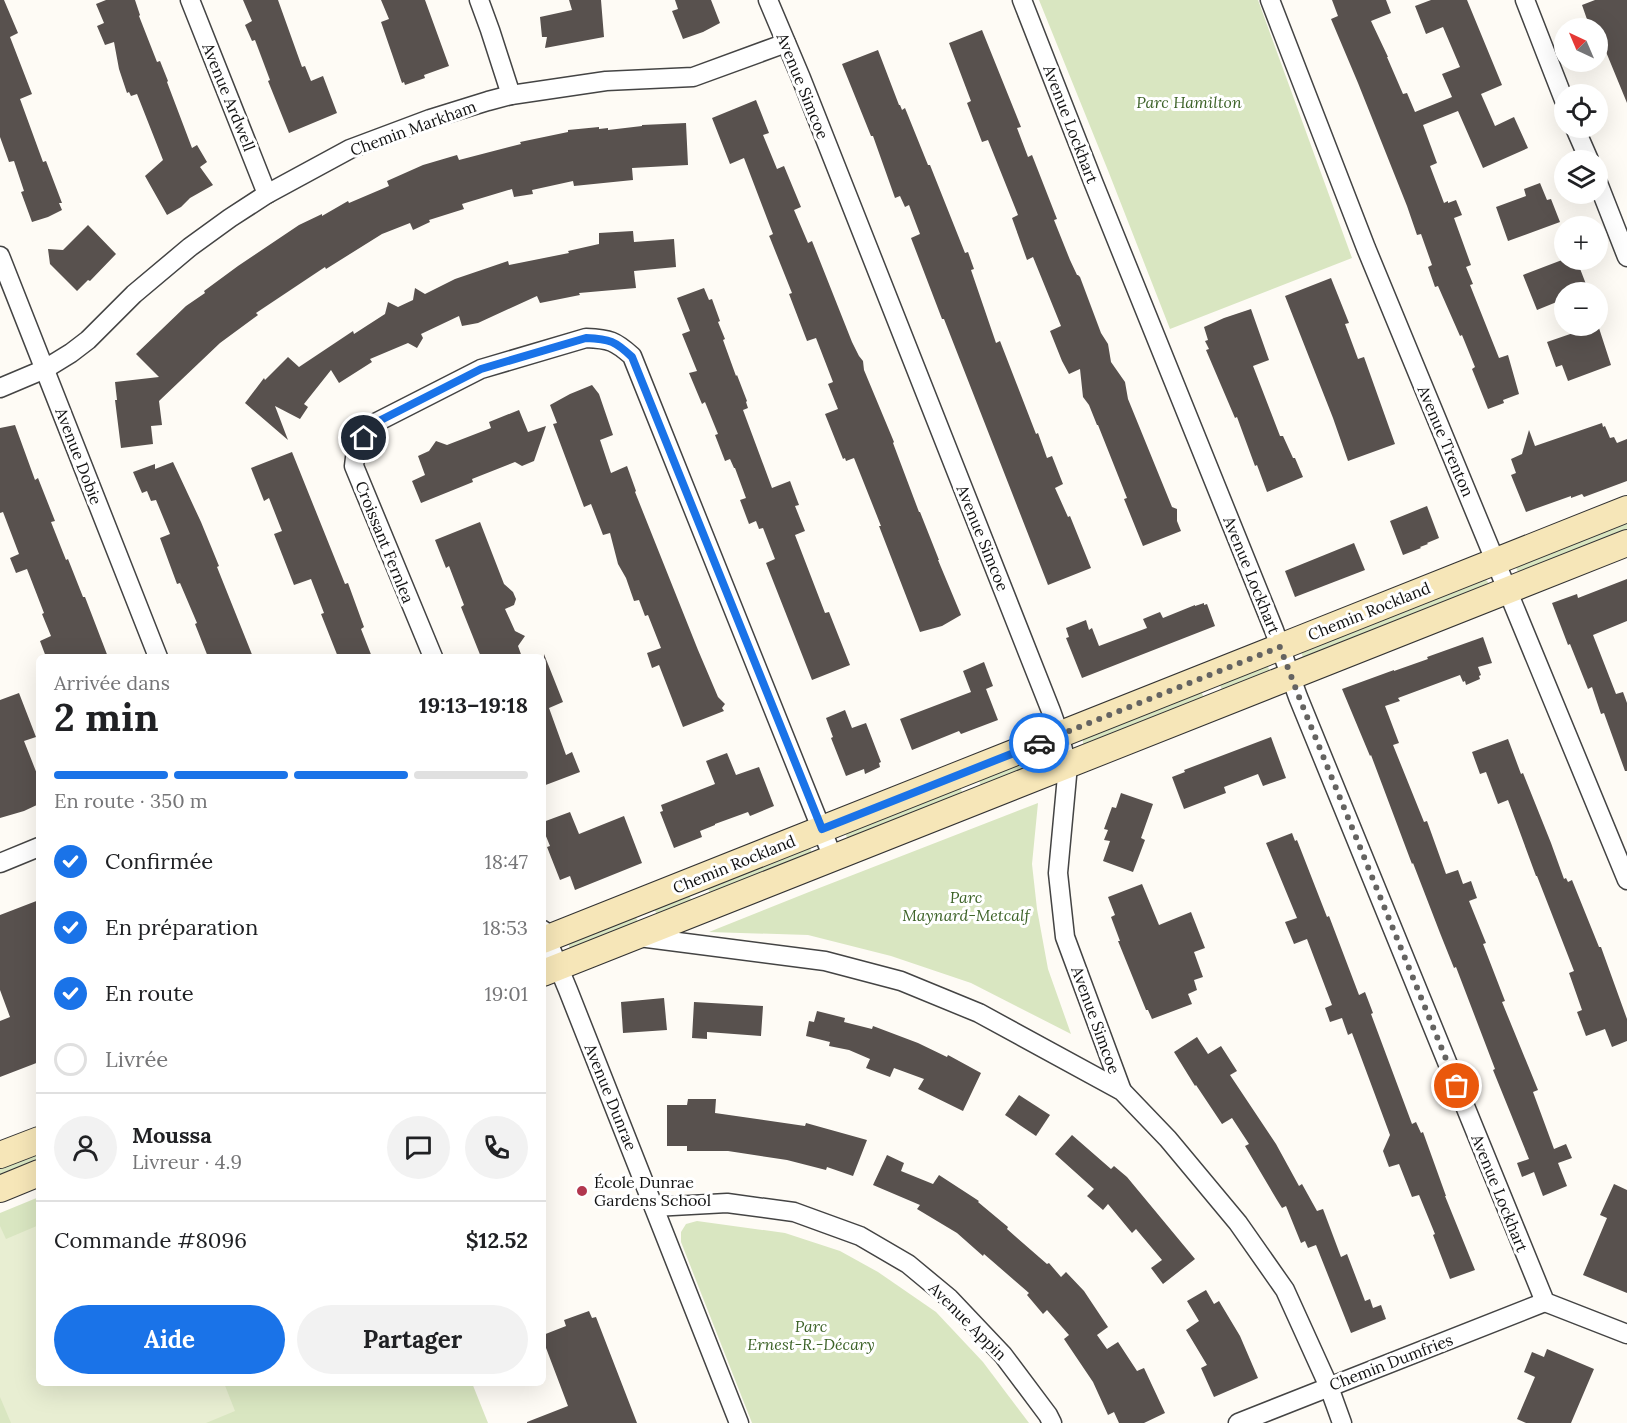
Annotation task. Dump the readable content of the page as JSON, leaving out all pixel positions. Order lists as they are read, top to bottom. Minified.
{"streets":{"street":["Avenue Simcoe","Avenue Ardwell","Avenue Lockhart","Chemin Markham","Avenue Trenton","Avenue Dobie","Croissant Fernlea","Chemin Rockland","Avenue Dunrae","Avenue Appin","Chemin Dumfries"]},"crossings":[["Avenue Simcoe","Chemin Markham"],["Avenue Simcoe","Chemin Rockland"],["Avenue Simcoe","Chemin Dumfries"],["Avenue Ardwell","Chemin Markham"],["Avenue Lockhart","Chemin Rockland"],["Avenue Lockhart","Chemin Dumfries"],["Chemin Markham","Avenue Dobie"],["Avenue Trenton","Chemin Rockland"],["Croissant Fernlea","Chemin Rockland"],["Chemin Rockland","Avenue Dunrae"],["Avenue Dunrae","Avenue Appin"]],"parks":["Parc Hamilton","Parc Maynard-Metcalf","Parc Ernest-R.-Décary"],"places":["École Dunrae Gardens School"],"north":"top left","page":{"map_buttons":["+","−"],"heading":["2 min","Arrivée dans","19:13–19:18"],"panel":["Moussa","Livreur · 4.9","Commande #8096","$12.52"],"bar":"En route · 350 m","list":[["Confirmée","18:47"],["En préparation","18:53"],["En route","19:01"],"Livrée"],"buttons":["Aide","Partager"]}}
